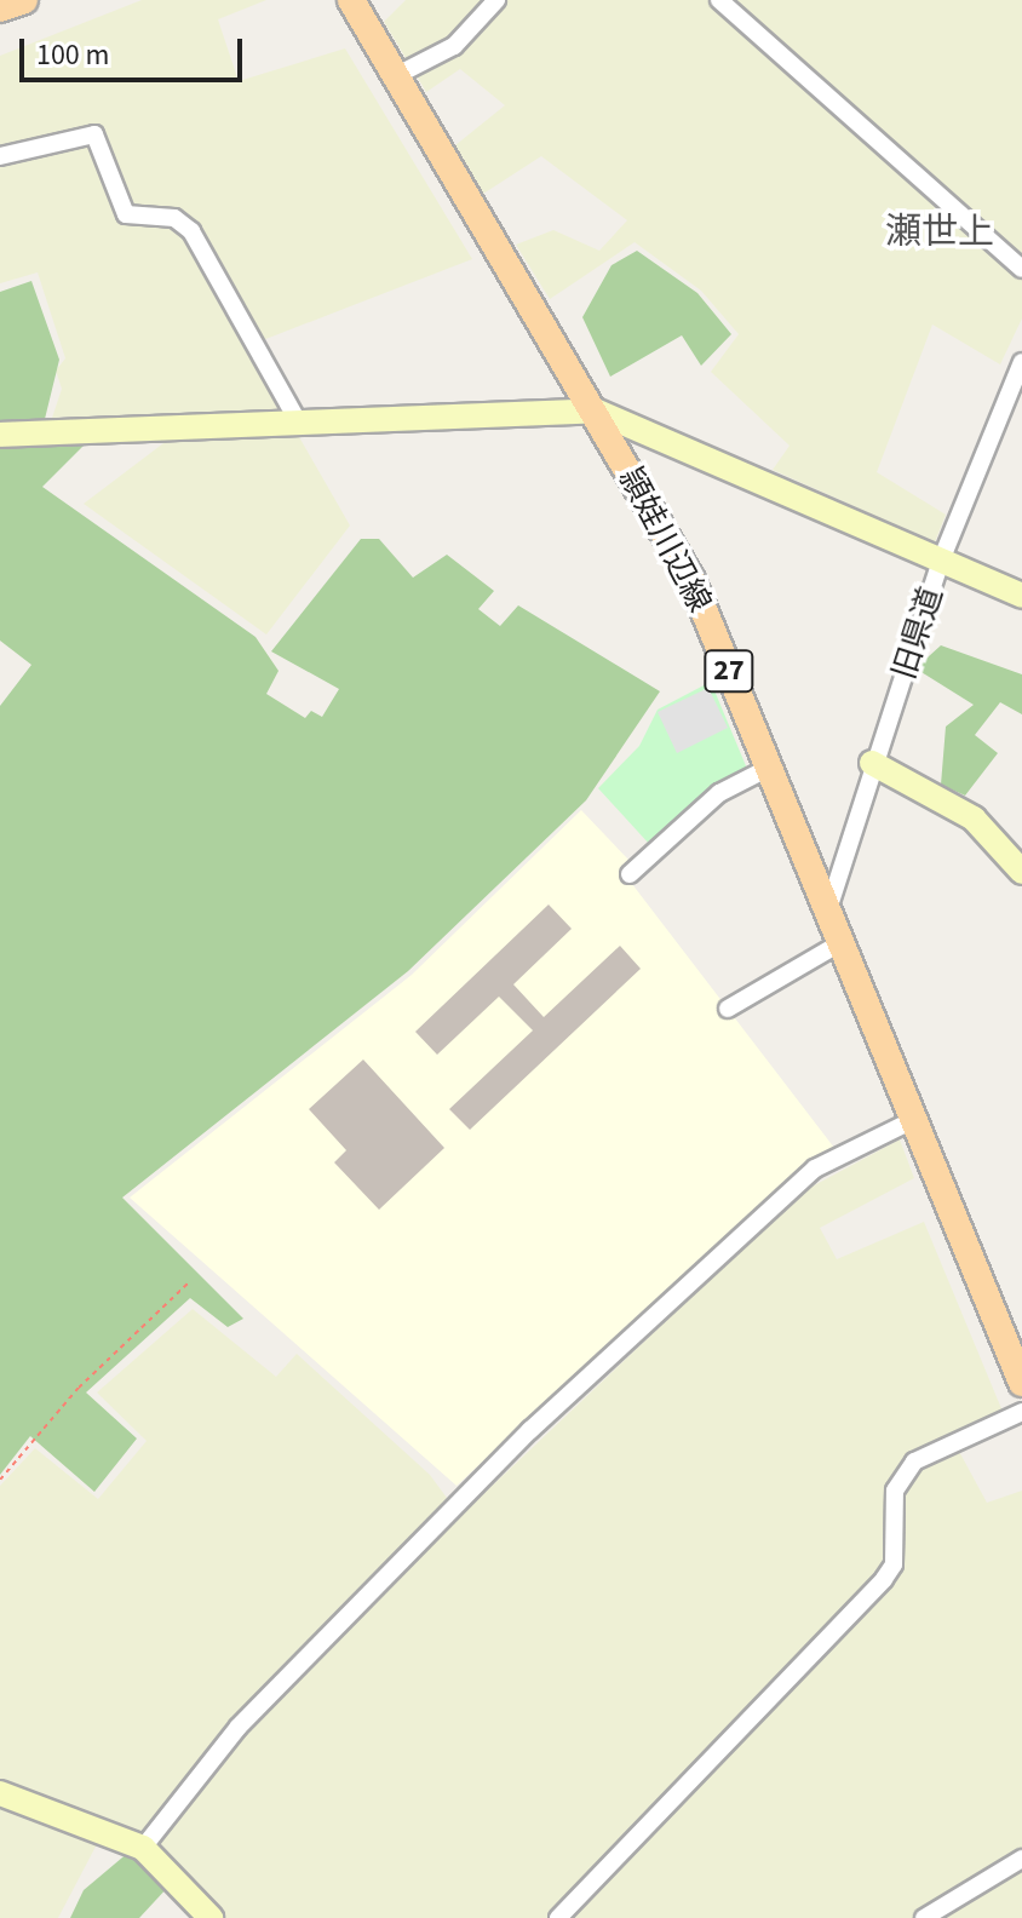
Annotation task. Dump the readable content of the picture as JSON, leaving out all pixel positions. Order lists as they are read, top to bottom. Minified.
{"streets":{"main road":["頴娃川辺線","27"],"street":["旧県道"]},"crossings":[["頴娃川辺線","旧県道"]],"districts":["瀬世上"],"scale_bar":"100 m"}
